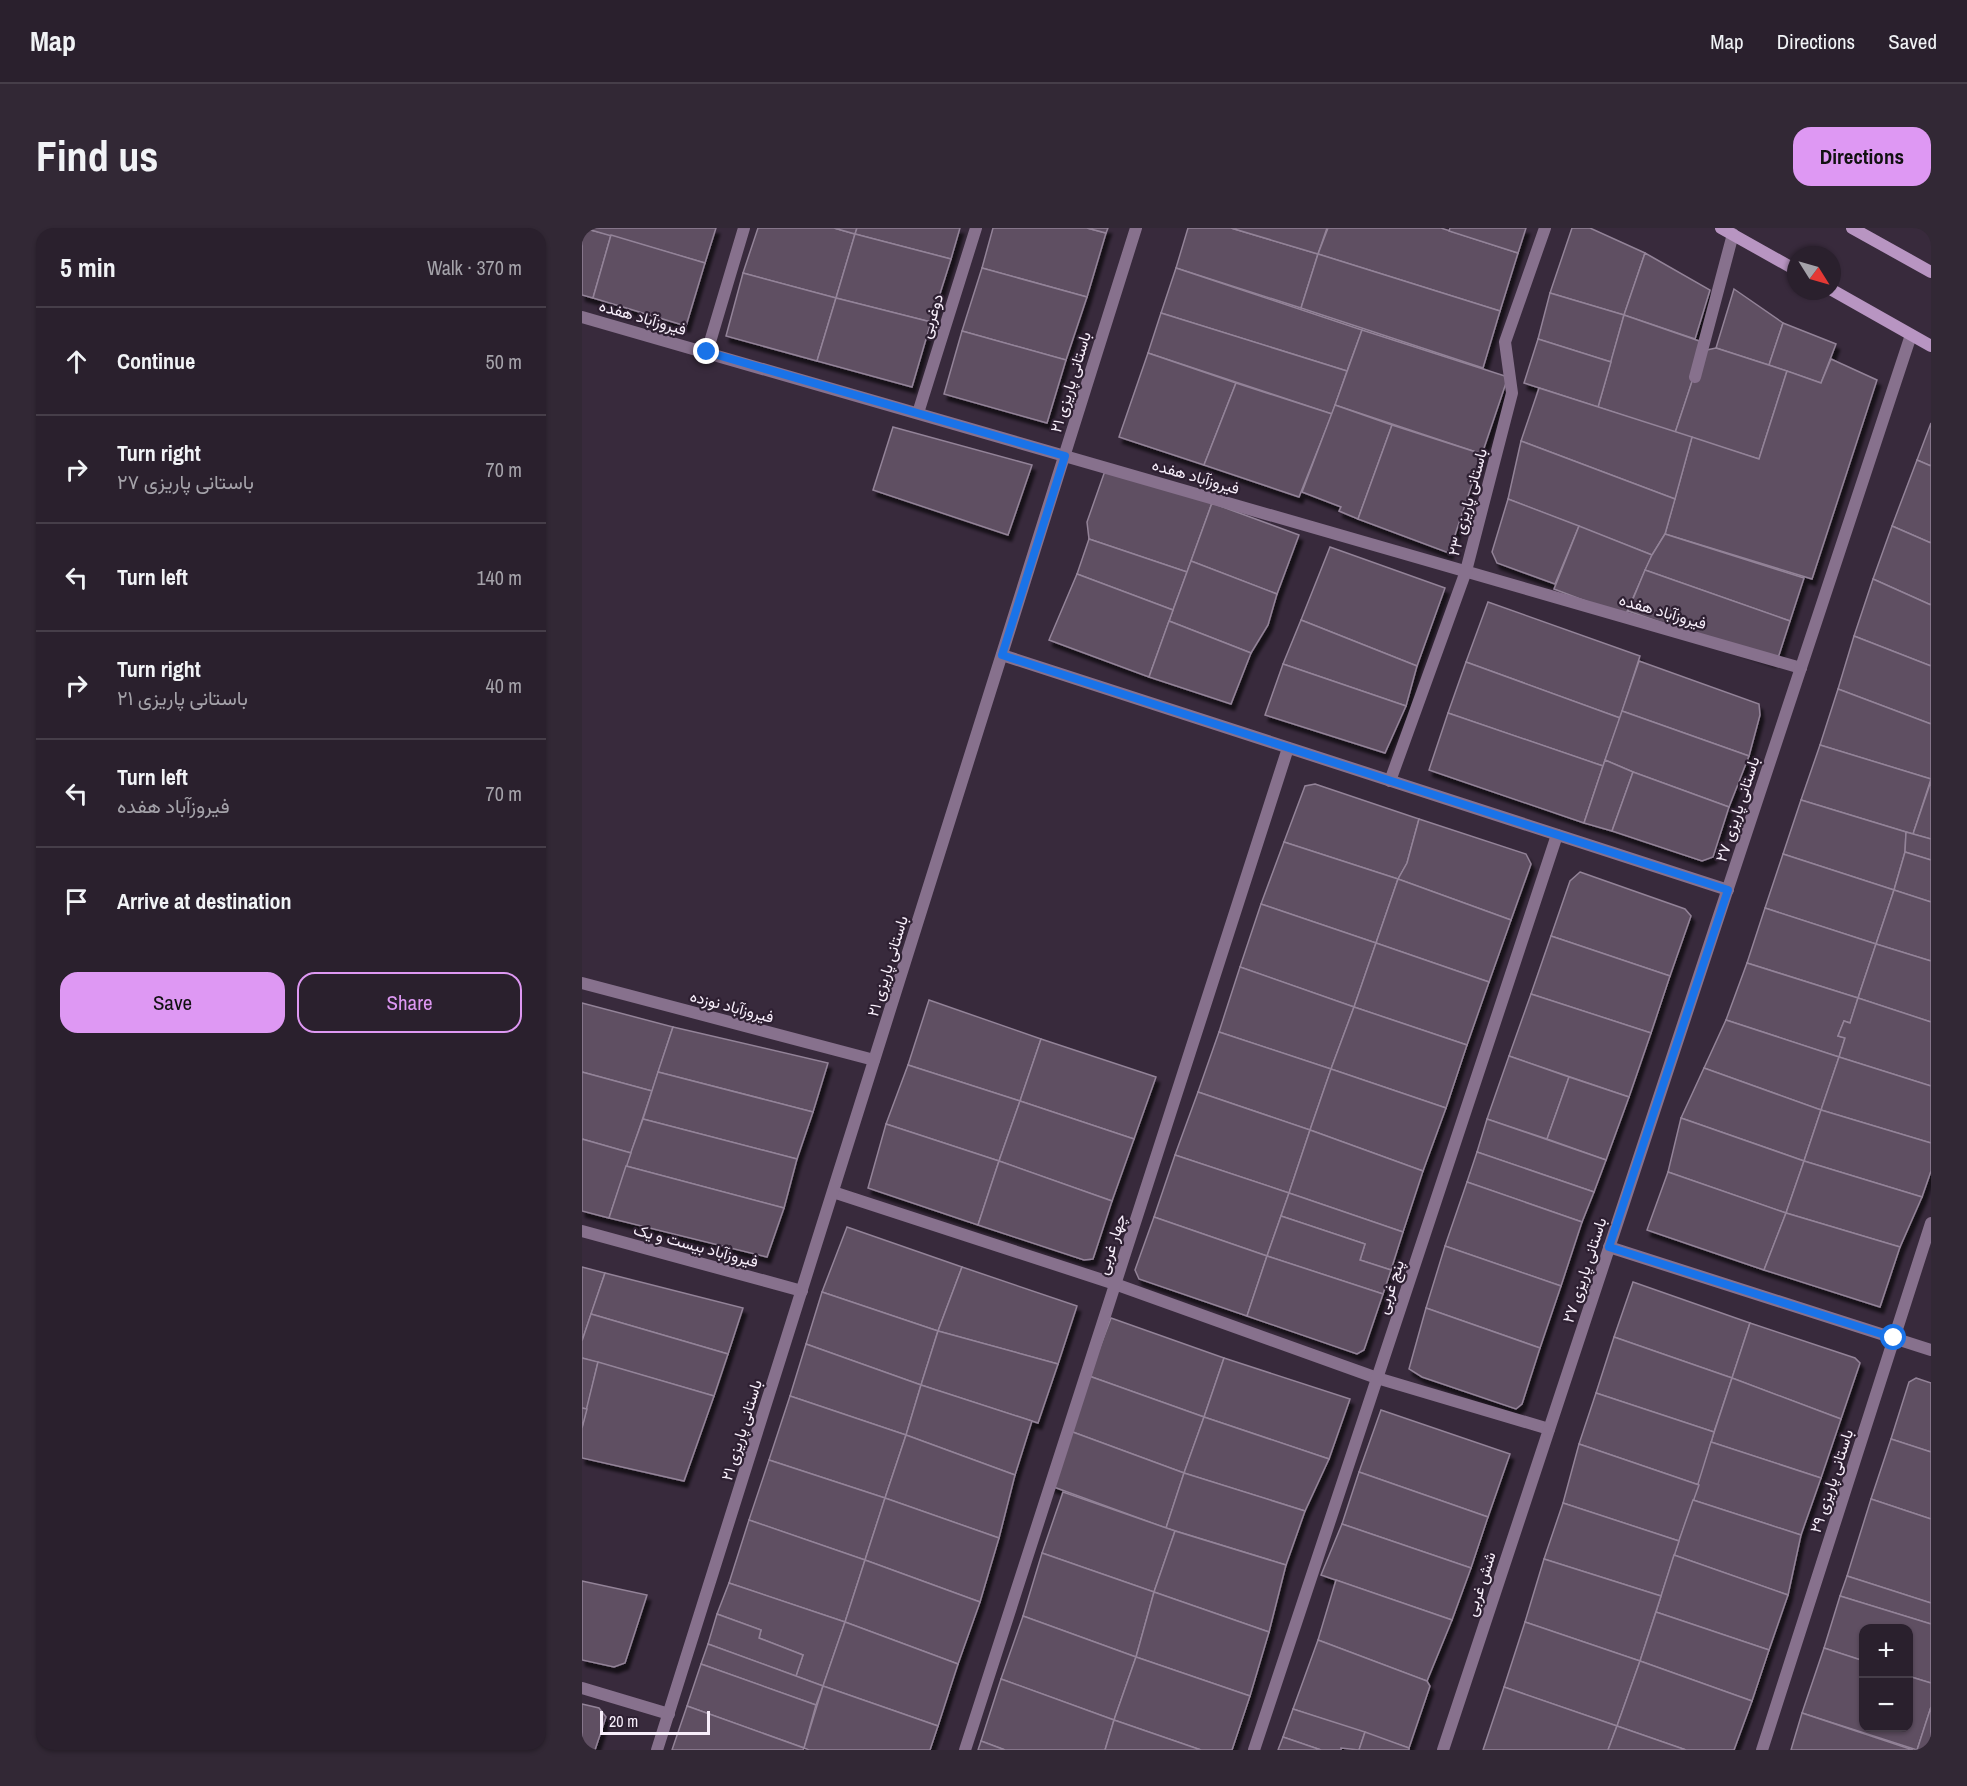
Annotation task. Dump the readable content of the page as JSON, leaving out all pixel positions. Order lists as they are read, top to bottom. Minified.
{"streets":{"street":["دوغربی","فیروزآباد هفده","باستانی پاریزی ۲۱","باستانی پاریزی ۲۳","باستانی پاریزی ۲۷","فیروزآباد نوزده","چهار غربی","فیروزآباد بیست و یک","پنج غربی","باستانی پاریزی ۲۹","شش غربی"]},"crossings":[["دوغربی","فیروزآباد هفده"],["فیروزآباد هفده","باستانی پاریزی ۲۱"],["فیروزآباد هفده","باستانی پاریزی ۲۳"],["فیروزآباد هفده","باستانی پاریزی ۲۷"],["باستانی پاریزی ۲۱","فیروزآباد نوزده"],["باستانی پاریزی ۲۱","فیروزآباد بیست و یک"],["باستانی پاریزی ۲۷","شش غربی"]],"scale_bar":"20 m","north":"bottom right","page":{"header":"Map","nav":["Map","Directions","Saved"],"buttons":["Directions",["Save","Share"]],"title":"Find us","heading":["5 min","Walk · 370 m"],"list":[["Continue","50 m"],["Turn right","باستانی پاریزی ۲۷","70 m"],["Turn left","140 m"],["Turn right","باستانی پاریزی ۲۱","40 m"],["Turn left","فیروزآباد هفده","70 m"],"Arrive at destination"],"map_buttons":["+","−"],"scale":"20 m"}}
